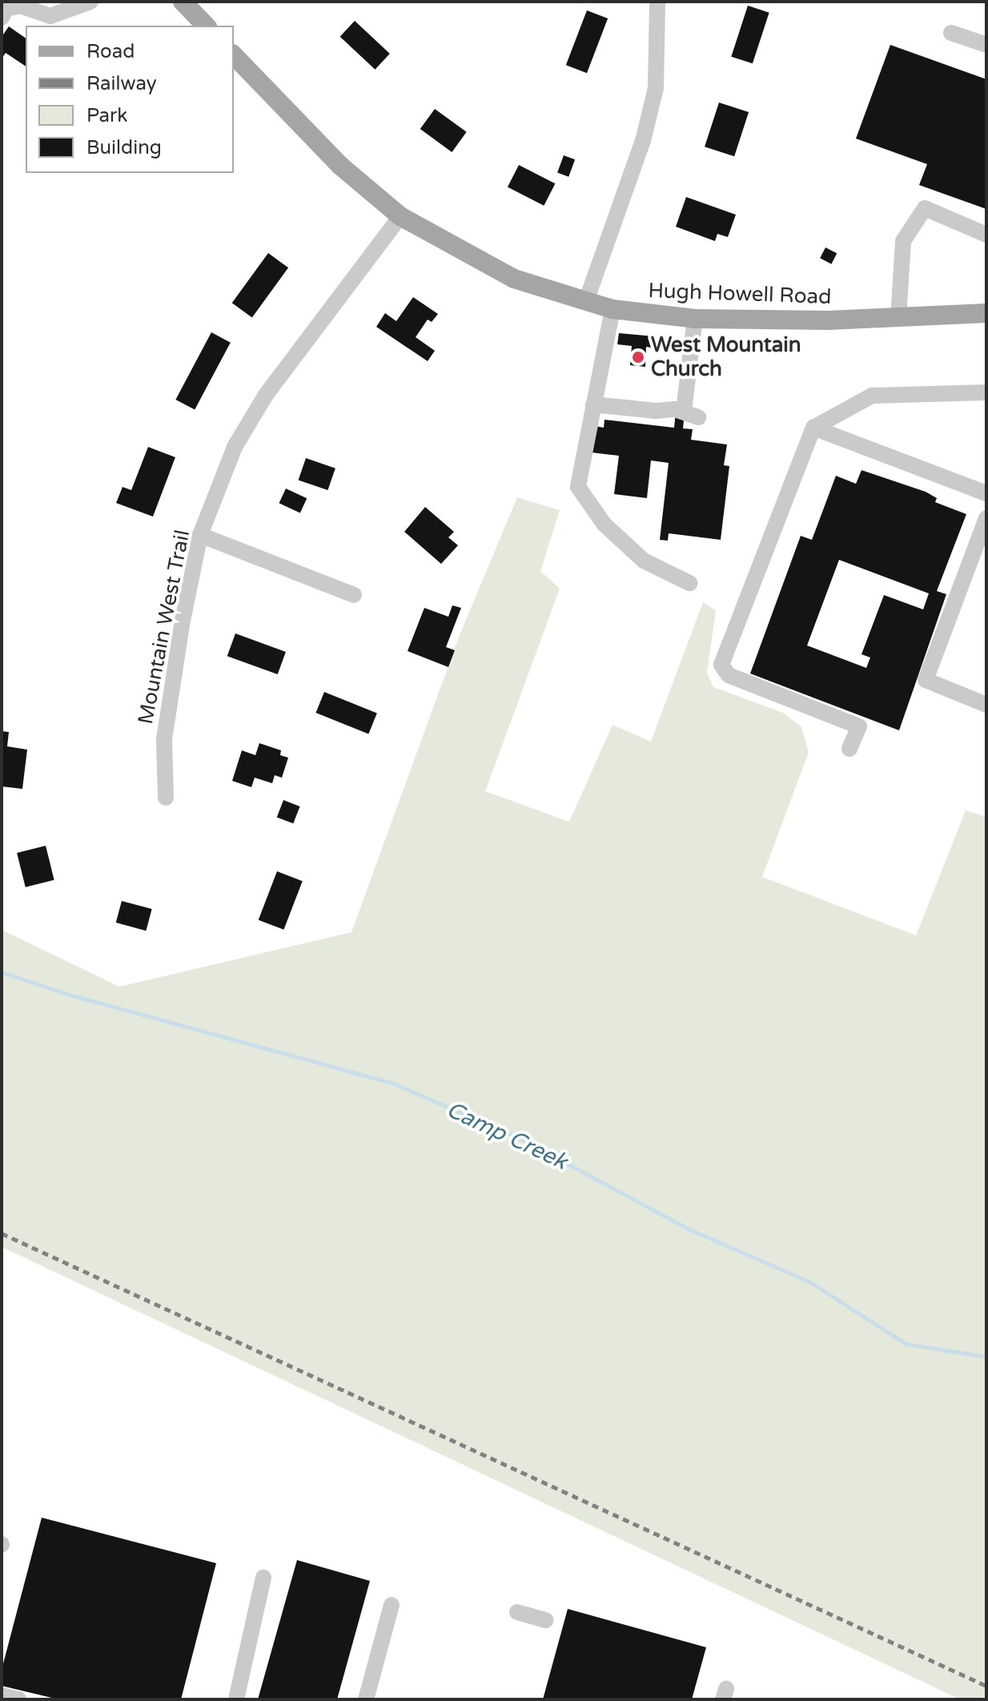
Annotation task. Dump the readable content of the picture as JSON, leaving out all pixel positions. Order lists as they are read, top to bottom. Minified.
{"streets":{"main road":["Hugh Howell Road"],"street":["Mountain West Trail"]},"crossings":[["Hugh Howell Road","Mountain West Trail"]],"water":["Camp Creek"],"places":["West Mountain Church"],"legend":["Road","Railway","Park","Building"]}
